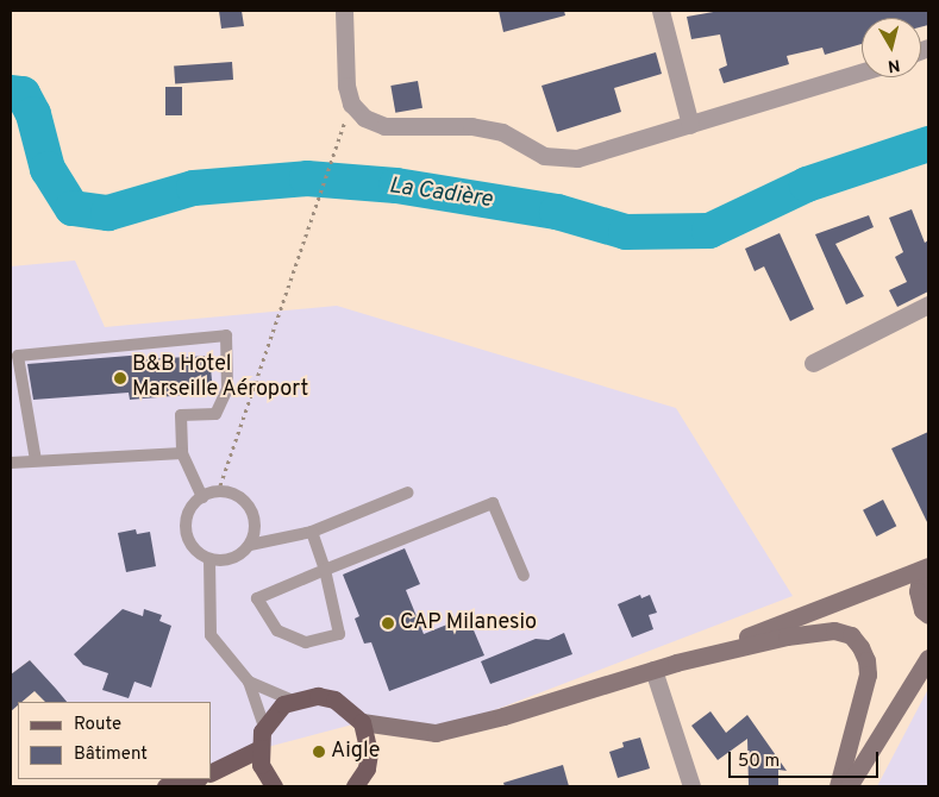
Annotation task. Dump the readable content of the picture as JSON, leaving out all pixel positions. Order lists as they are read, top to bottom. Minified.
{"water":["La Cadière"],"places":["B&B Hotel Marseille Aéroport","CAP Milanesio","Aigle"],"legend":["Route","Bâtiment"],"scale_bar":"50 m","north":"bottom"}
